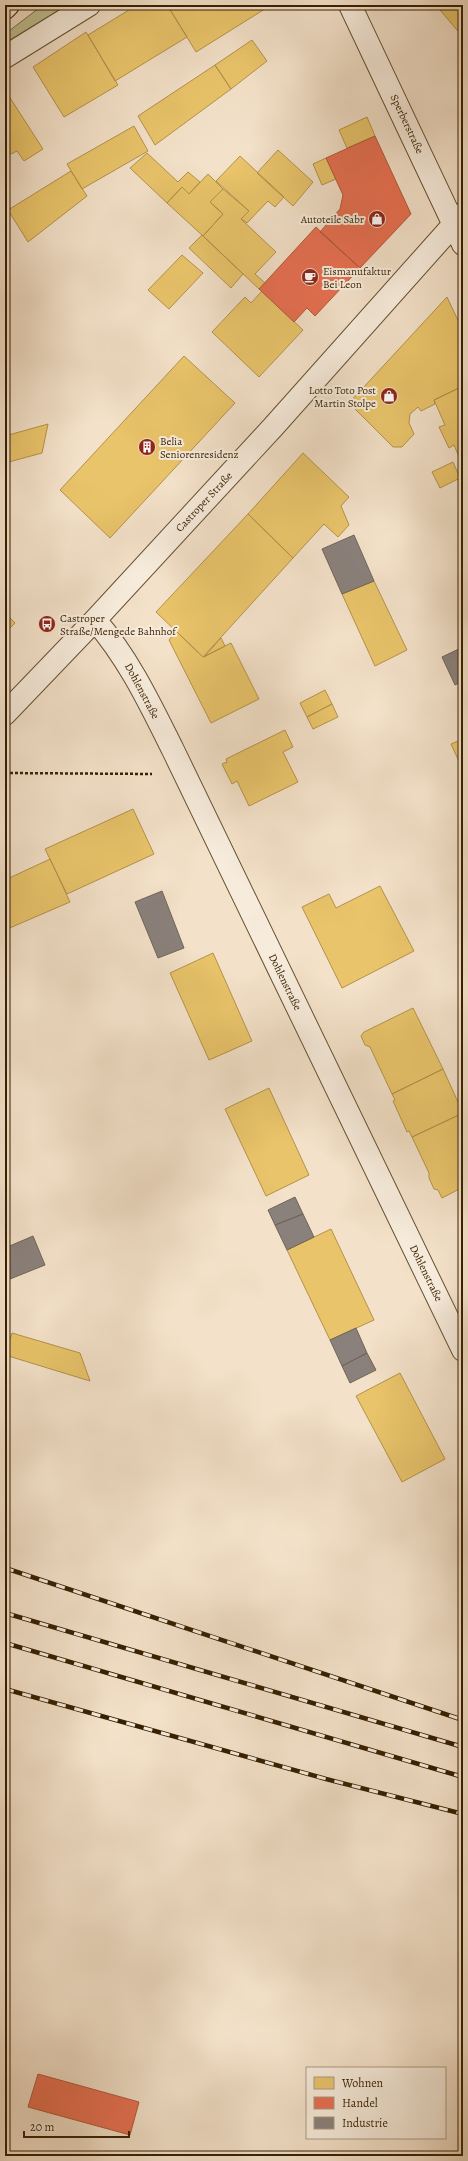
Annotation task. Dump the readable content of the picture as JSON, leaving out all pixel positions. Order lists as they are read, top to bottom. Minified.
{"streets":{"street":["Sperberstraße","Castroper Straße","Dohlenstraße"]},"crossings":[["Sperberstraße","Castroper Straße"],["Castroper Straße","Dohlenstraße"]],"places":{"shop":["Autoteile Sabr","Lotto Toto Post Martin Stolpe"],"cafe":["Eismanufaktur Bei Leon"],"building":["Belia Seniorenresidenz"],"bus stop":["Castroper Straße/Mengede Bahnhof"]},"legend":["Wohnen","Handel","Industrie"],"scale_bar":"20 m"}
